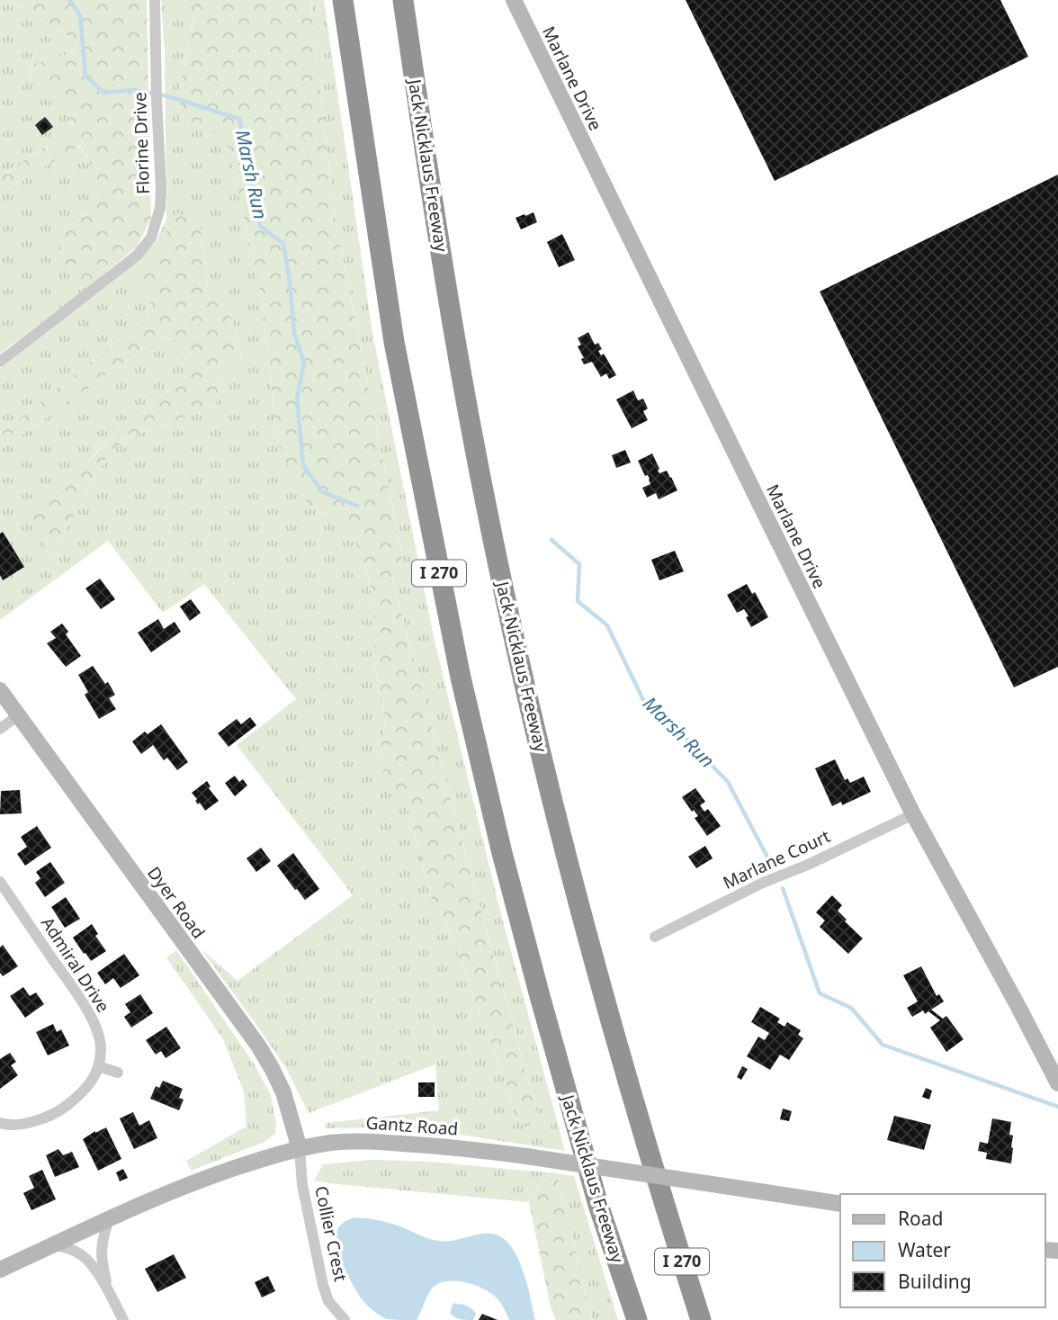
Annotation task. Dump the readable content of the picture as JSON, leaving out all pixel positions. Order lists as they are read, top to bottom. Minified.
{"streets":{"highway":["Jack Nicklaus Freeway","I 270"],"street":["Marlane Drive","Florine Drive","Marlane Court","Dyer Road","Admiral Drive","Gantz Road","Collier Crest"]},"crossings":[["Marlane Drive","Marlane Court"],["Dyer Road","Gantz Road"],["Dyer Road","Collier Crest"],["Gantz Road","Collier Crest"]],"water":["Marsh Run"],"legend":["Road","Water","Building"]}
